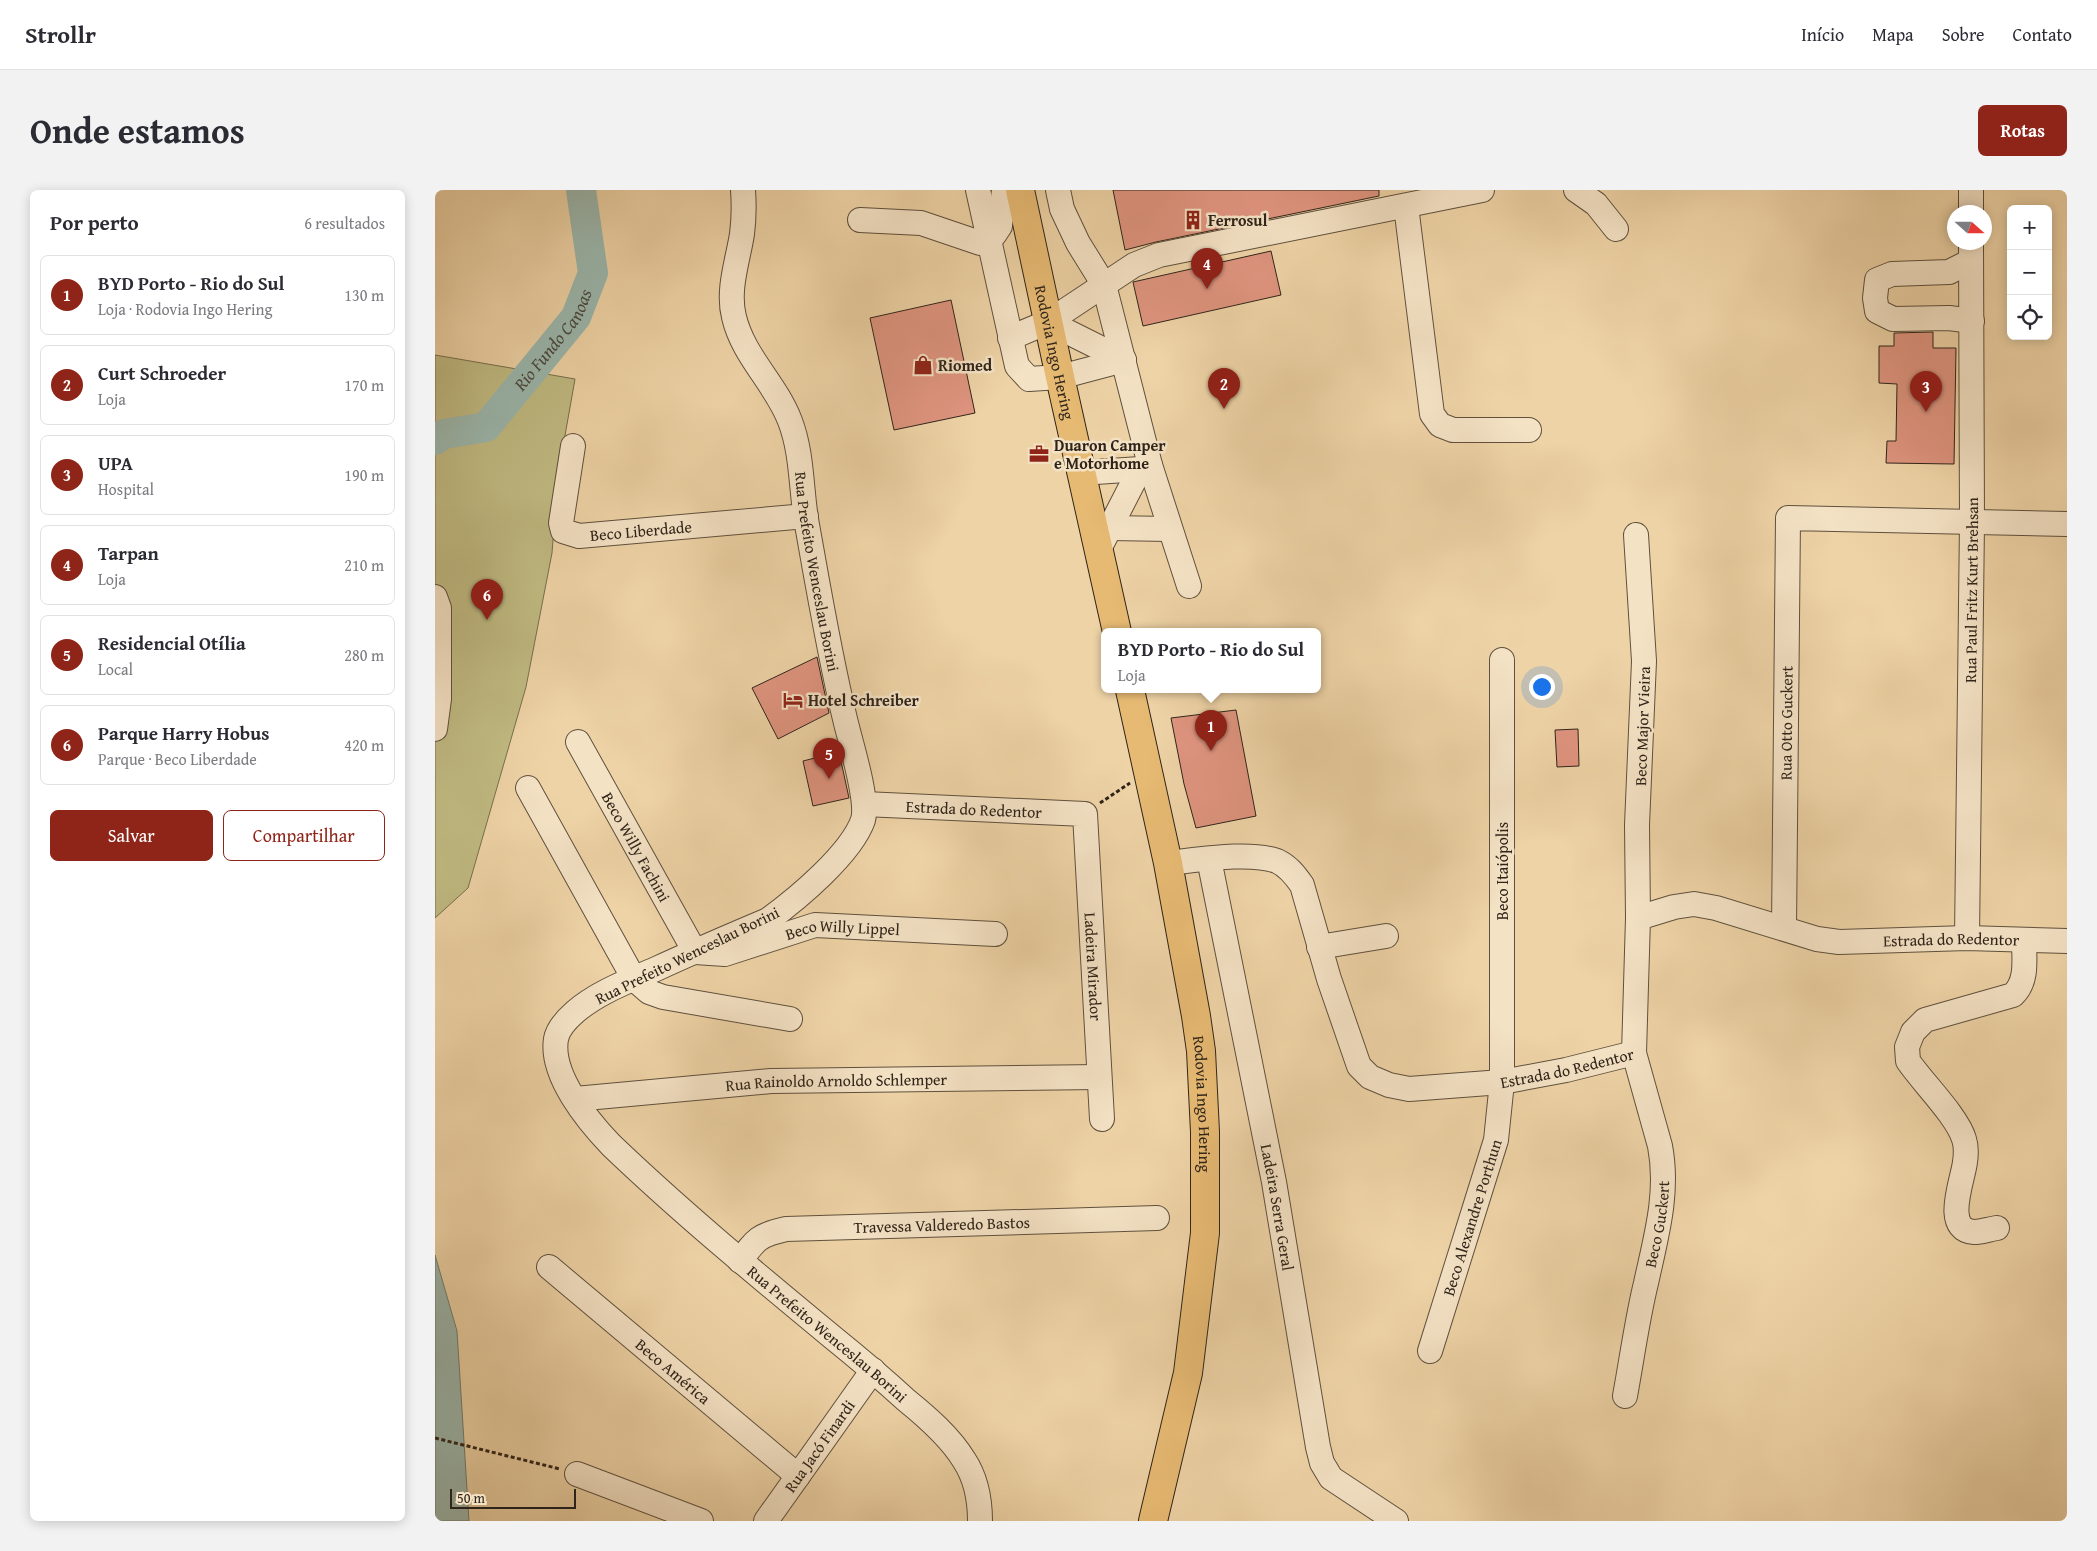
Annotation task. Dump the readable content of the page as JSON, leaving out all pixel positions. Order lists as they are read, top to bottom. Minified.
{"streets":{"highway":["Rodovia Ingo Hering"],"street":["Beco Liberdade","Rua Prefeito Wenceslau Borini","Rua Paul Fritz Kurt Brehsan","Rua Otto Guckert","Beco Major Vieira","Estrada do Redentor","Beco Willy Fachini","Beco Itaiópolis","Beco Willy Lippel","Ladeira Mirador","Rua Rainoldo Arnoldo Schlemper","Ladeira Serra Geral","Beco Alexandre Porthun","Travessa Valderedo Bastos","Beco Guckert","Beco América","Rua Jacó Finardi"]},"crossings":[["Rodovia Ingo Hering","Estrada do Redentor"],["Beco Liberdade","Rua Prefeito Wenceslau Borini"],["Rua Prefeito Wenceslau Borini","Estrada do Redentor"],["Rua Prefeito Wenceslau Borini","Beco Willy Fachini"],["Rua Prefeito Wenceslau Borini","Beco Willy Lippel"],["Rua Prefeito Wenceslau Borini","Rua Rainoldo Arnoldo Schlemper"],["Rua Prefeito Wenceslau Borini","Travessa Valderedo Bastos"],["Rua Prefeito Wenceslau Borini","Rua Jacó Finardi"],["Rua Paul Fritz Kurt Brehsan","Rua Otto Guckert"],["Rua Paul Fritz Kurt Brehsan","Estrada do Redentor"],["Rua Otto Guckert","Estrada do Redentor"],["Beco Major Vieira","Estrada do Redentor"],["Estrada do Redentor","Beco Itaiópolis"],["Estrada do Redentor","Ladeira Mirador"],["Estrada do Redentor","Ladeira Serra Geral"],["Estrada do Redentor","Beco Alexandre Porthun"],["Estrada do Redentor","Beco Guckert"],["Beco Willy Fachini","Beco Willy Lippel"],["Beco Itaiópolis","Beco Alexandre Porthun"],["Ladeira Mirador","Rua Rainoldo Arnoldo Schlemper"],["Beco América","Rua Jacó Finardi"]],"water":["Rio Fundo Canoas"],"places":{"building":["Ferrosul"],"shop":["Riomed"],"office":["Duaron Camper e Motorhome"],"hotel":["Hotel Schreiber"]},"scale_bar":"50 m","north":"right","page":{"header":"Strollr","nav":["Início","Mapa","Sobre","Contato"],"title":"Onde estamos","buttons":["Rotas",["Salvar","Compartilhar"]],"heading":["Por perto","6 resultados"],"map_buttons":["+","−"],"pins":["4","2","3","6","1","5"],"list":[{"mark":"1","name":"BYD Porto - Rio do Sul","note":"Loja · Rodovia Ingo Hering","value":"130 m"},{"mark":"2","name":"Curt Schroeder","note":"Loja","value":"170 m"},{"mark":"3","name":"UPA","note":"Hospital","value":"190 m"},{"mark":"4","name":"Tarpan","note":"Loja","value":"210 m"},{"mark":"5","name":"Residencial Otília","note":"Local","value":"280 m"},{"mark":"6","name":"Parque Harry Hobus","note":"Parque · Beco Liberdade","value":"420 m"}],"popup":["BYD Porto - Rio do Sul","Loja"],"scale":"50 m"}}
